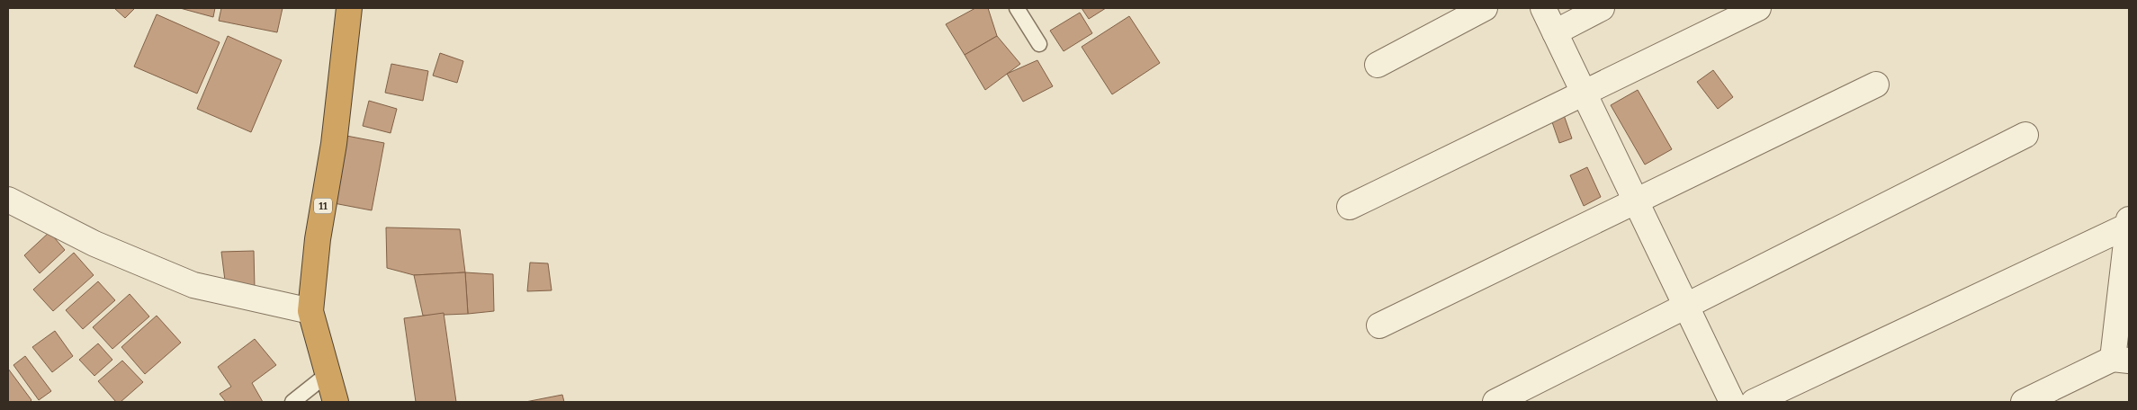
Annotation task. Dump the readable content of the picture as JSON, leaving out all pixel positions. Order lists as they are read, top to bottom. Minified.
{"streets":{"highway":["11"]}}
